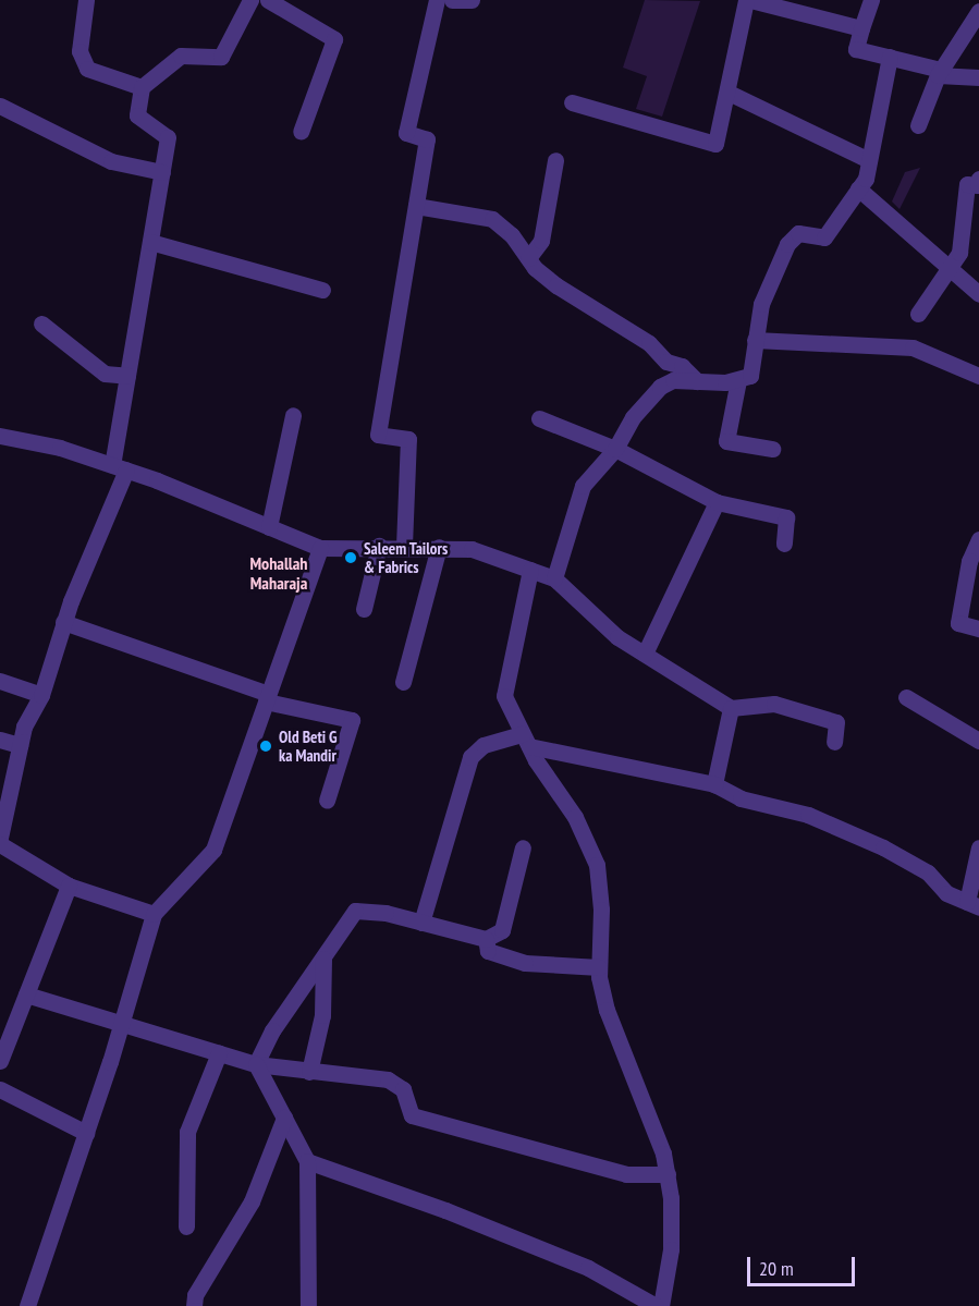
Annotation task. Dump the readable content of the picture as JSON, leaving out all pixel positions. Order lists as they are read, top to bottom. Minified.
{"districts":["Mohallah Maharaja"],"places":["Saleem Tailors & Fabrics","Old Beti G ka Mandir"],"scale_bar":"20 m"}
